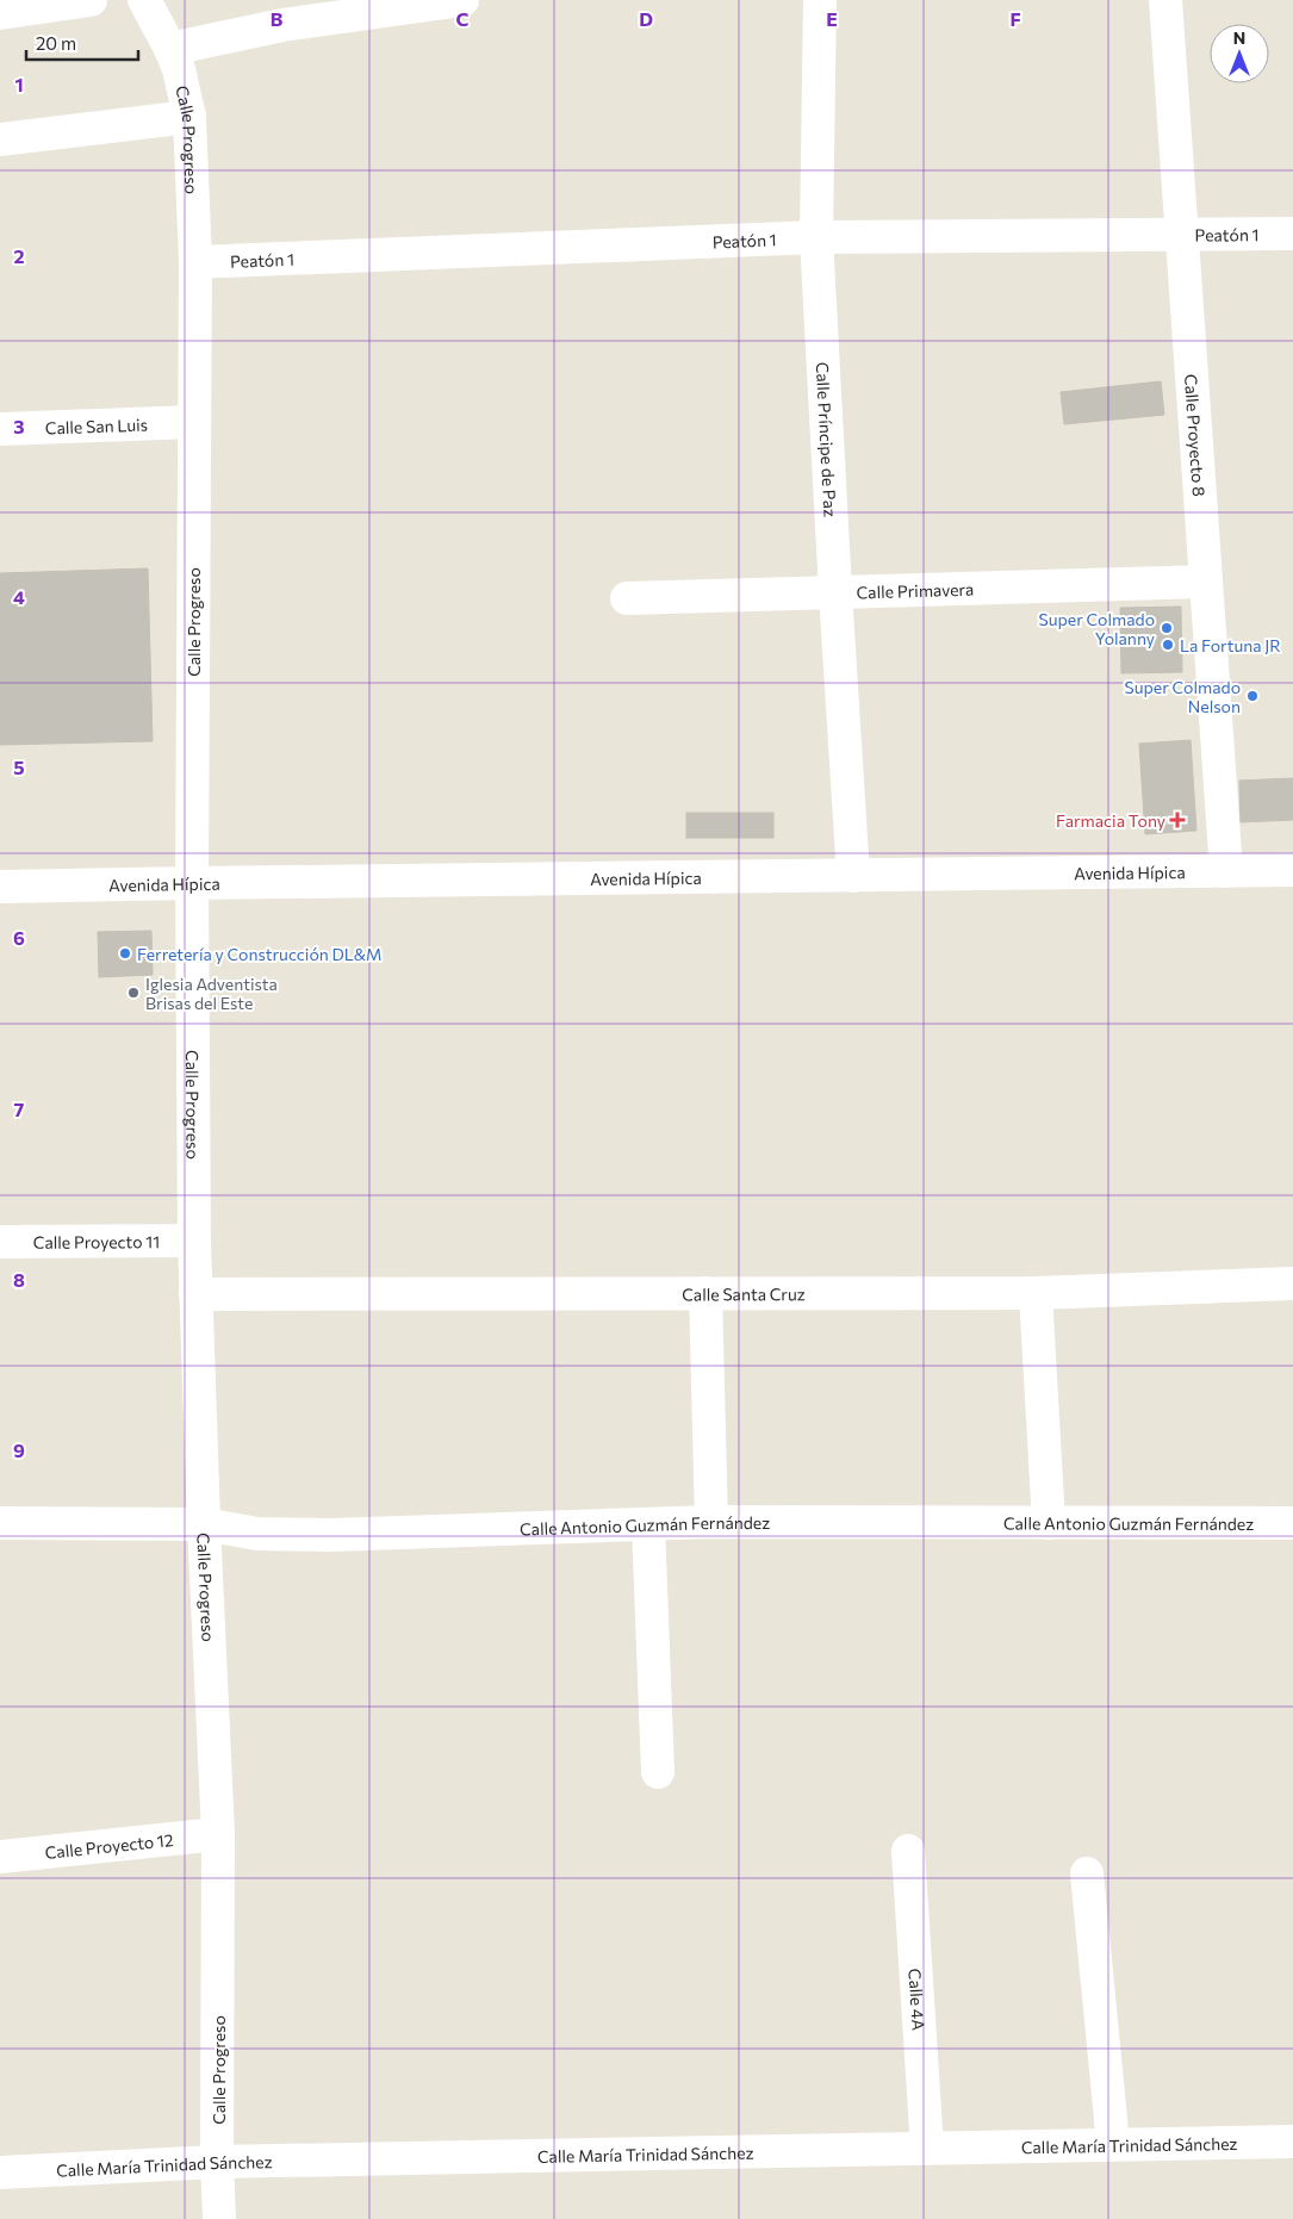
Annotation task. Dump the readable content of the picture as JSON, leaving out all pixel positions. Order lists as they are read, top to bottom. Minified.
{"streets":{"street":["Calle Progreso","Peatón 1","Calle San Luis","Calle Proyecto 8","Calle Príncipe de Paz","Calle Primavera","Avenida Hípica","Calle Proyecto 11","Calle Santa Cruz","Calle Antonio Guzmán Fernández","Calle Proyecto 12","Calle 4A","Calle María Trinidad Sánchez"]},"crossings":[["Calle Progreso","Peatón 1"],["Calle Progreso","Calle San Luis"],["Calle Progreso","Avenida Hípica"],["Calle Progreso","Calle Proyecto 11"],["Calle Progreso","Calle Santa Cruz"],["Calle Progreso","Calle Antonio Guzmán Fernández"],["Calle Progreso","Calle Proyecto 12"],["Calle Progreso","Calle María Trinidad Sánchez"],["Peatón 1","Calle Proyecto 8"],["Peatón 1","Calle Príncipe de Paz"],["Calle Proyecto 8","Calle Primavera"],["Calle Proyecto 8","Avenida Hípica"],["Calle Príncipe de Paz","Calle Primavera"],["Calle Príncipe de Paz","Avenida Hípica"],["Calle 4A","Calle María Trinidad Sánchez"]],"places":{"other":["Super Colmado Yolanny","La Fortuna JR","Super Colmado Nelson","Ferretería y Construcción DL&M","Iglesia Adventista Brisas del Este"],"health":["Farmacia Tony"]},"scale_bar":"20 m","north":"top","grid":{"columns":["B","C","D","E","F"],"rows":["1","2","3","4","5","6","7","8","9"]}}
